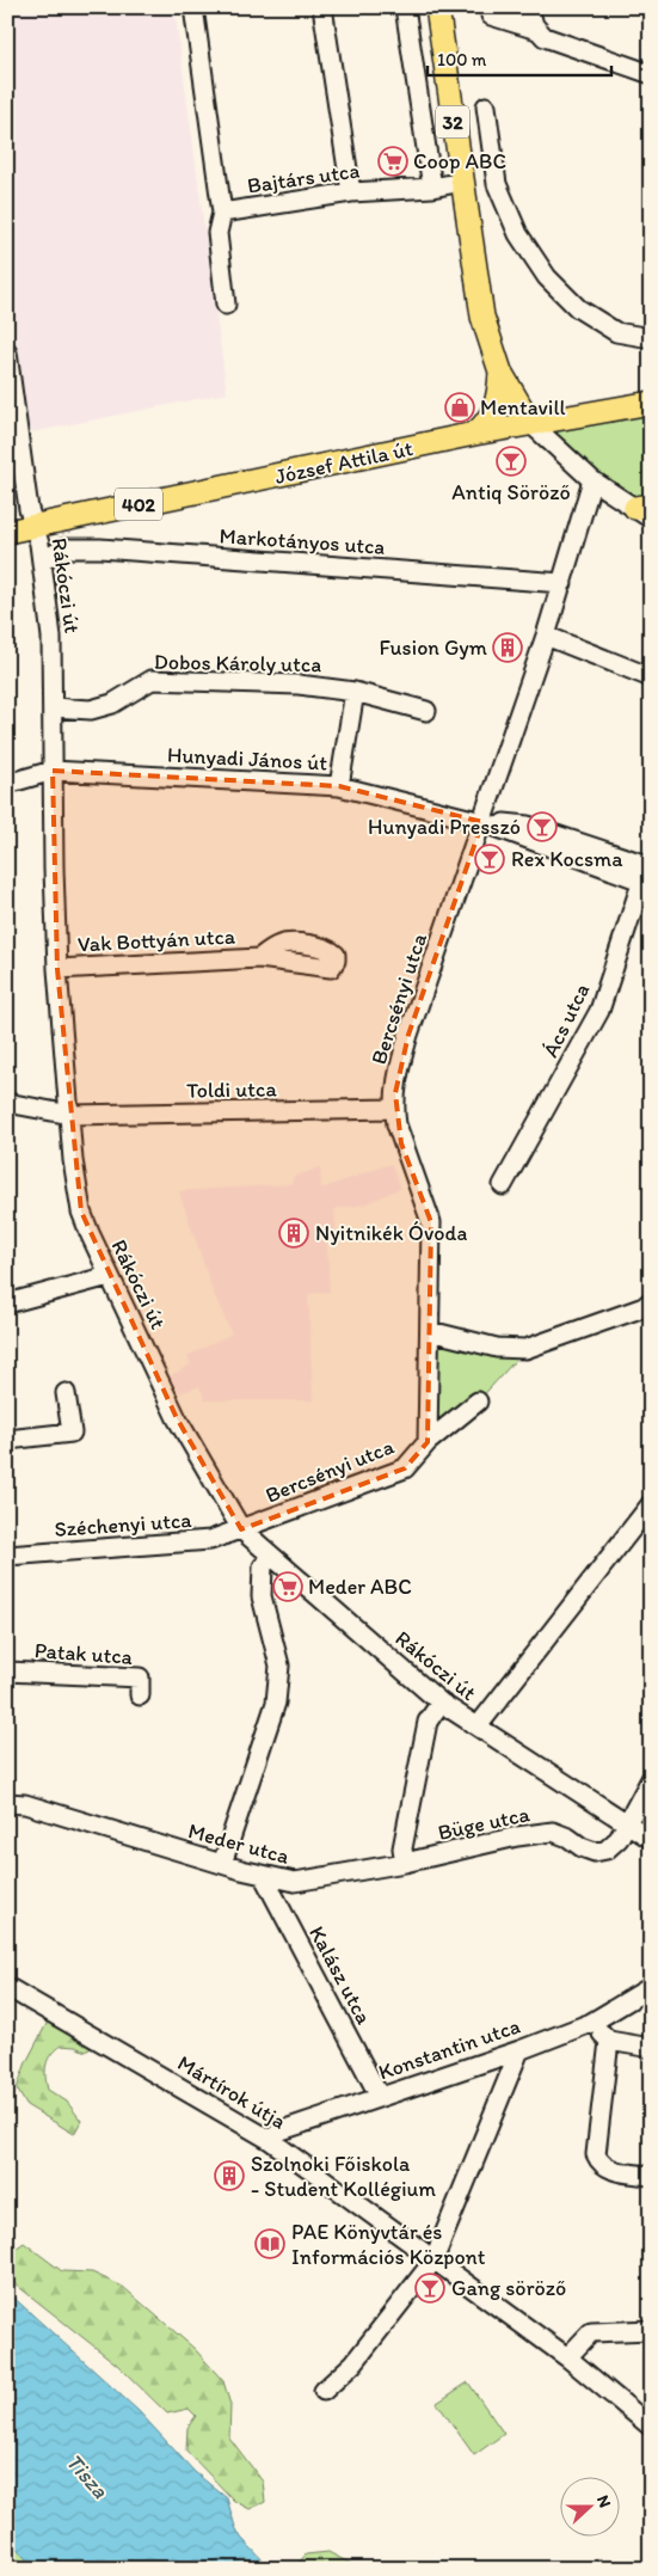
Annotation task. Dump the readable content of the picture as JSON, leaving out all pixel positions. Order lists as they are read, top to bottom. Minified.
{"streets":{"main road":["32","József Attila út","402"],"street":["Bajtárs utca","Markotányos utca","Rákóczi út","Dobos Károly utca","Hunyadi János út","Vak Bottyán utca","Bercsényi utca","Ács utca","Toldi utca","Széchenyi utca","Patak utca","Büge utca","Meder utca","Kalász utca","Konstantin utca","Mártírok útja"]},"crossings":[["32","Bajtárs utca"],["32","József Attila út"],["József Attila út","Rákóczi út"],["Markotányos utca","Rákóczi út"],["Markotányos utca","Bercsényi utca"],["Rákóczi út","Dobos Károly utca"],["Rákóczi út","Hunyadi János út"],["Rákóczi út","Vak Bottyán utca"],["Rákóczi út","Bercsényi utca"],["Rákóczi út","Toldi utca"],["Rákóczi út","Széchenyi utca"],["Rákóczi út","Büge utca"],["Hunyadi János út","Bercsényi utca"],["Hunyadi János út","Ács utca"],["Bercsényi utca","Toldi utca"],["Bercsényi utca","Széchenyi utca"],["Büge utca","Meder utca"],["Meder utca","Kalász utca"],["Kalász utca","Konstantin utca"],["Konstantin utca","Mártírok útja"]],"water":["Tisza"],"places":{"supermarket":["Coop ABC","Meder ABC"],"shop":["Mentavill"],"bar":["Antiq Söröző","Hunyadi Presszó","Rex Kocsma","Gang söröző"],"building":["Fusion Gym","Nyitnikék Óvoda","Szolnoki Főiskola - Student Kollégium"],"library":["PAE Könyvtár és Információs Központ"]},"scale_bar":"100 m","north":"right"}
